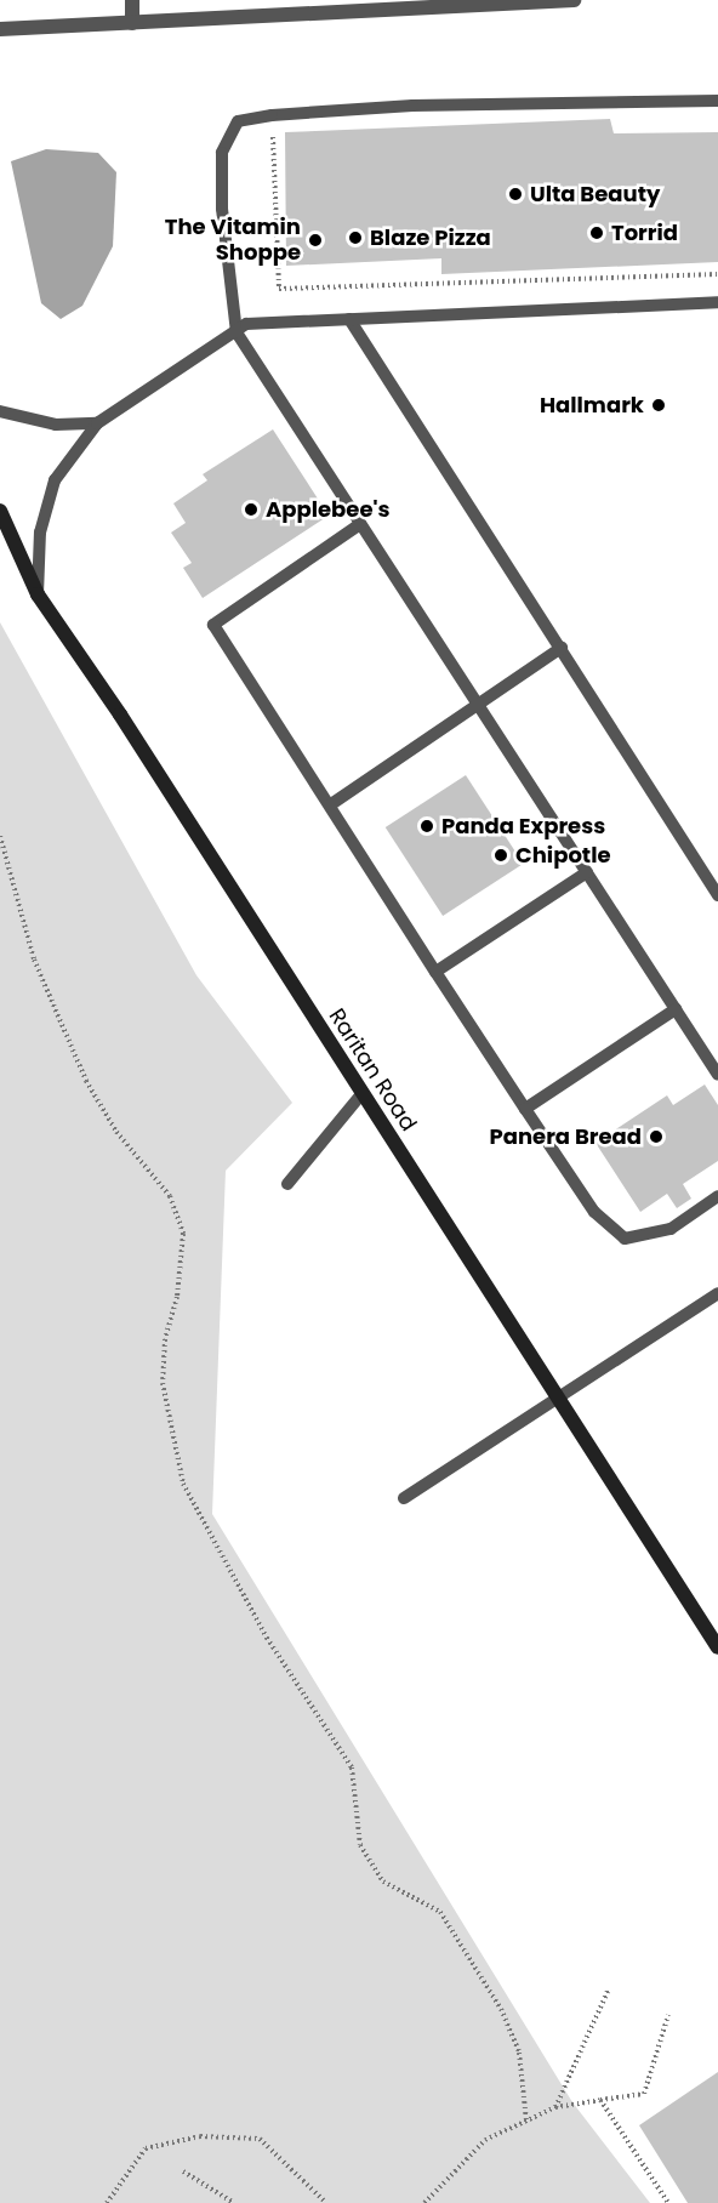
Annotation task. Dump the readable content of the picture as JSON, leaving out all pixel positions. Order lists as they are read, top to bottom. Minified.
{"streets":{"main road":["Raritan Road"]},"places":["Ulta Beauty","Torrid","Blaze Pizza","The Vitamin Shoppe","Hallmark","Applebee's","Panda Express","Chipotle","Panera Bread"]}
